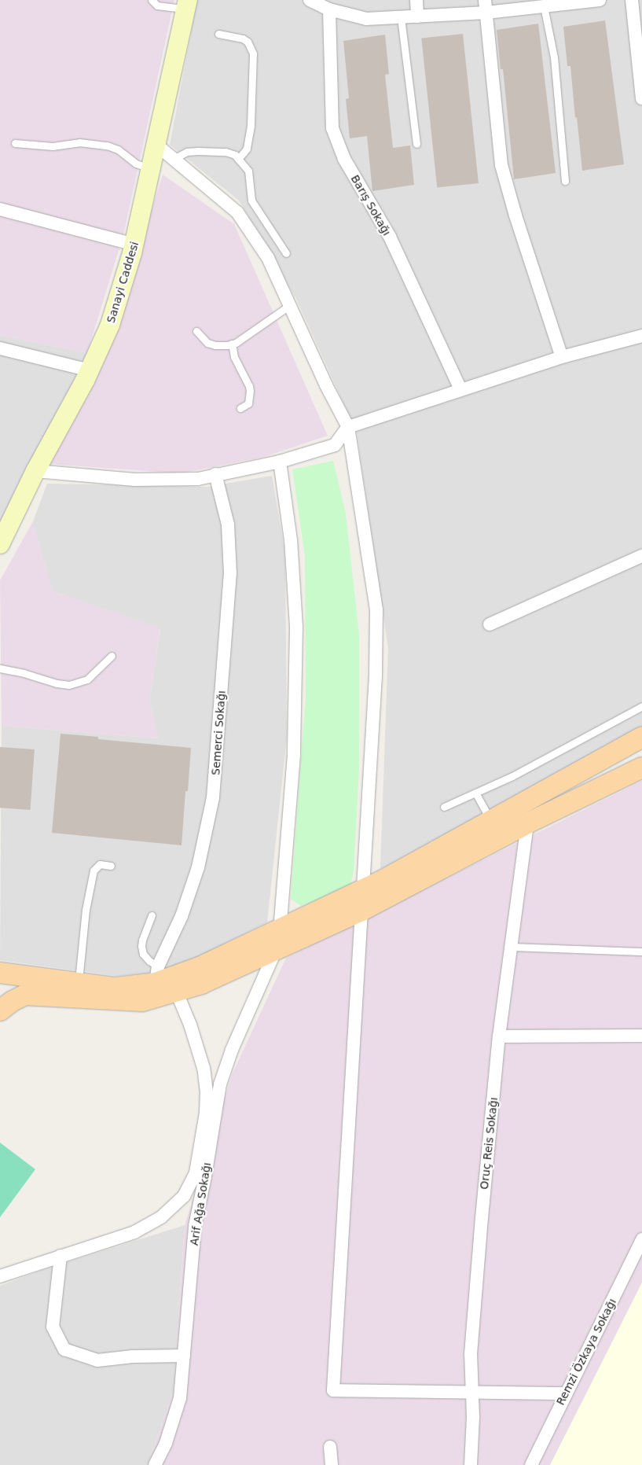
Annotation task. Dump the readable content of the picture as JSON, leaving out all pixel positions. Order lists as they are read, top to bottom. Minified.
{"streets":{"main road":["Sanayi Caddesi"],"street":["Barış Sokağı","Semerci Sokağı","Oruç Reis Sokağı","Arif Ağa Sokağı","Remzi Özkaya Sokağı"]}}
